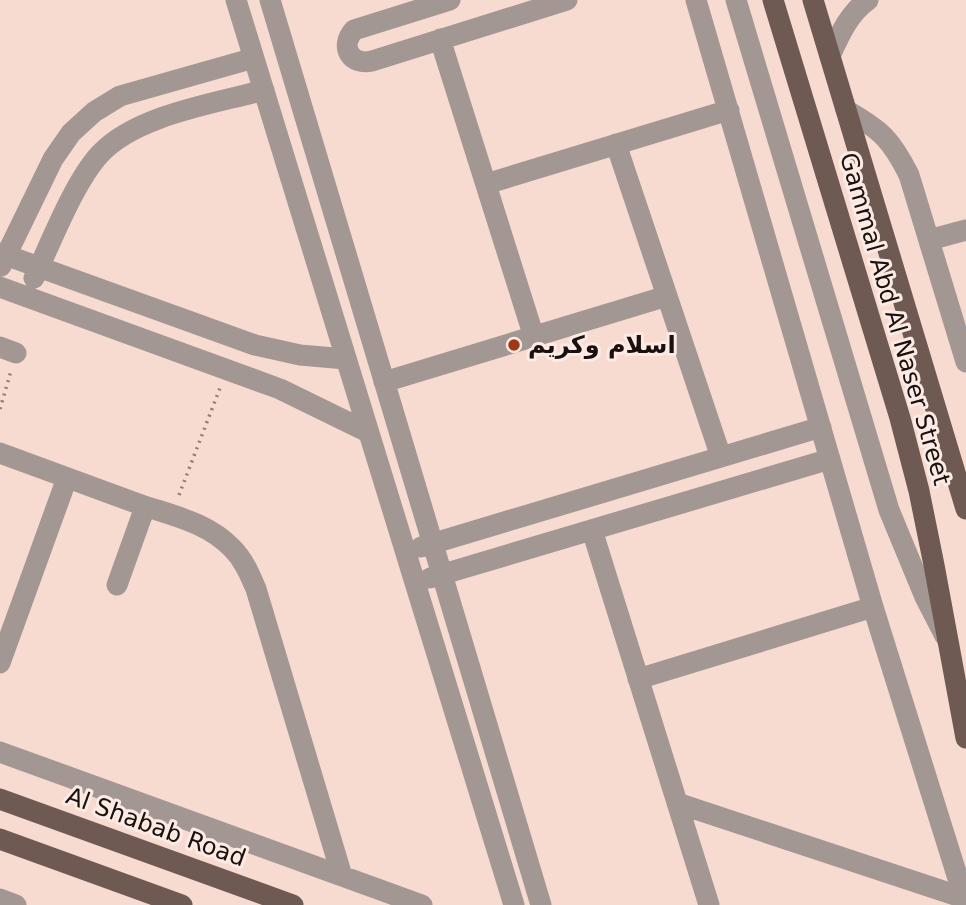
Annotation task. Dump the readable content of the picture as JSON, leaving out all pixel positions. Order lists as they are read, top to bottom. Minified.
{"streets":{"main road":["Gammal Abd Al Naser Street","Al Shabab Road"]},"places":["اسلام وكريم"]}
